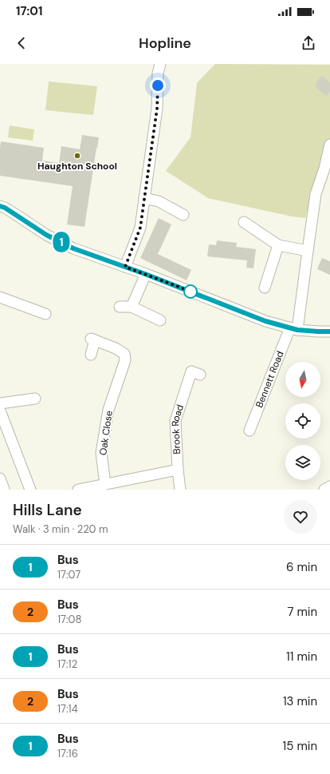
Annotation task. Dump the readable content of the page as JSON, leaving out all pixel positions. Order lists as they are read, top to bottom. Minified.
{"streets":{"street":["Bennett Road","Brook Road","Oak Close"]},"places":["Haughton School"],"lines":["bus line 1"],"north":"bottom","page":{"status":"17:01","header":"Hopline","on_map":"1","heading":["Hills Lane","Walk · 3 min · 220 m"],"list":[{"mark":"1","name":"Bus","note":"17:07","value":"6 min"},{"mark":"2","name":"Bus","note":"17:08","value":"7 min"},{"mark":"1","name":"Bus","note":"17:12","value":"11 min"},{"mark":"2","name":"Bus","note":"17:14","value":"13 min"},{"mark":"1","name":"Bus","note":"17:16","value":"15 min"}]}}
